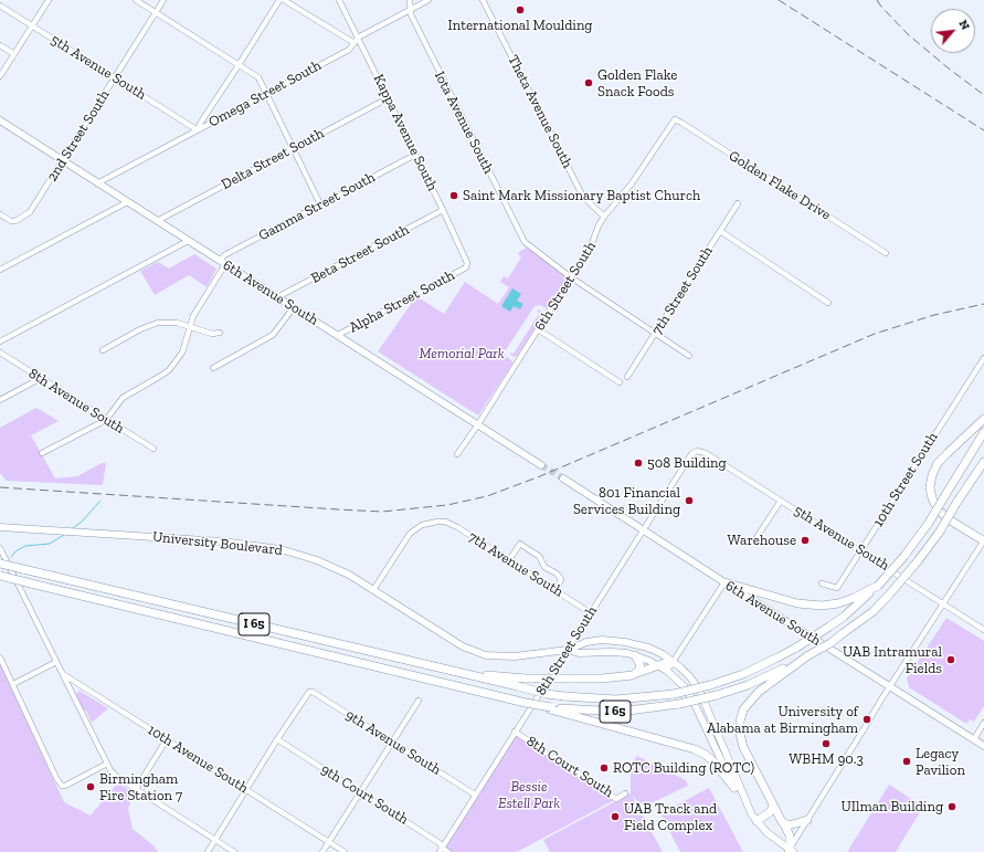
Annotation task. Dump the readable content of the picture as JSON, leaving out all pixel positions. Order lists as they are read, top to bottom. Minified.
{"streets":{"highway":["I 65"],"main road":["6th Avenue South","University Boulevard"],"street":["5th Avenue South","Omega Street South","Theta Avenue South","Iota Avenue South","Kappa Avenue South","2nd Street South","Delta Street South","Golden Flake Drive","Gamma Street South","Beta Street South","6th Street South","7th Street South","Alpha Street South","8th Avenue South","10th Street South","7th Avenue South","8th Street South","9th Avenue South","10th Avenue South","8th Court South","9th Court South"]},"crossings":[["5th Avenue South","Omega Street South"],["5th Avenue South","2nd Street South"],["5th Avenue South","10th Street South"],["5th Avenue South","8th Street South"],["Omega Street South","Kappa Avenue South"],["Omega Street South","6th Avenue South"],["Theta Avenue South","6th Street South"],["Iota Avenue South","6th Street South"],["Kappa Avenue South","Delta Street South"],["Kappa Avenue South","Gamma Street South"],["Kappa Avenue South","Beta Street South"],["Kappa Avenue South","Alpha Street South"],["2nd Street South","6th Avenue South"],["Delta Street South","6th Avenue South"],["Golden Flake Drive","6th Street South"],["Gamma Street South","6th Avenue South"],["Beta Street South","6th Avenue South"],["6th Street South","6th Avenue South"],["6th Avenue South","Alpha Street South"],["6th Avenue South","8th Street South"],["University Boulevard","7th Avenue South"],["University Boulevard","8th Street South"],["7th Avenue South","8th Street South"],["8th Street South","9th Avenue South"],["8th Street South","8th Court South"],["8th Street South","9th Court South"],["9th Avenue South","9th Court South"]],"parks":["Memorial Park","Bessie Estell Park"],"places":["International Moulding","Golden Flake Snack Foods","Saint Mark Missionary Baptist Church","508 Building","801 Financial Services Building","Warehouse","UAB Intramural Fields","University of Alabama at Birmingham","WBHM 90.3","Legacy Pavilion","ROTC Building (ROTC)","Birmingham Fire Station 7","UIlman Building","UAB Track and Field Complex"],"north":"top right"}
